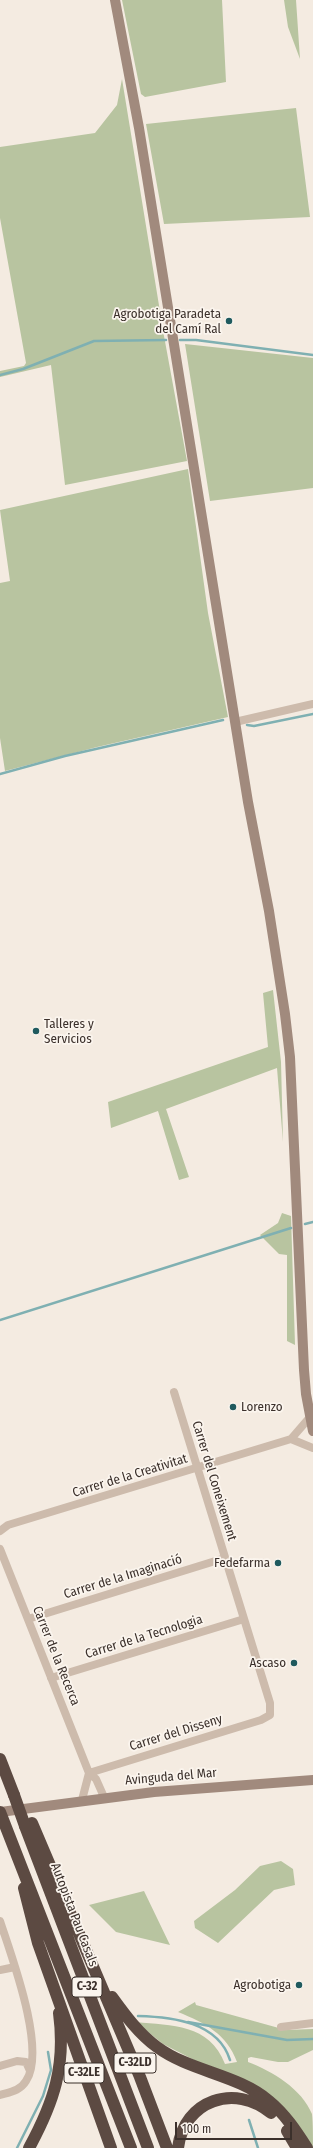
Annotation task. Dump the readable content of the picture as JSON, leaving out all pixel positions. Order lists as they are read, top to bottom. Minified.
{"streets":{"highway":["Autopista Pau Casals","C-32","C-32LD","C-32LE"],"main road":["Avinguda del Mar"],"street":["Carrer de la Creativitat","Carrer del Coneixement","Carrer de la Imaginació","Carrer de la Tecnologia","Carrer de la Recerca","Carrer del Disseny"]},"crossings":[["Carrer de la Creativitat","Carrer del Coneixement"],["Carrer del Coneixement","Carrer de la Imaginació"],["Carrer del Coneixement","Carrer de la Tecnologia"],["Carrer del Coneixement","Carrer del Disseny"],["Carrer de la Imaginació","Carrer de la Recerca"],["Carrer de la Tecnologia","Carrer de la Recerca"],["Carrer de la Recerca","Carrer del Disseny"],["Carrer de la Recerca","Avinguda del Mar"],["Avinguda del Mar","C-32"],["Autopista Pau Casals","C-32LD"],["C-32","C-32LE"]],"places":["Agrobotiga Paradeta del Camí Ral","Talleres y Servicios","Lorenzo","Fedefarma","Ascaso","Agrobotiga"],"scale_bar":"100 m"}
